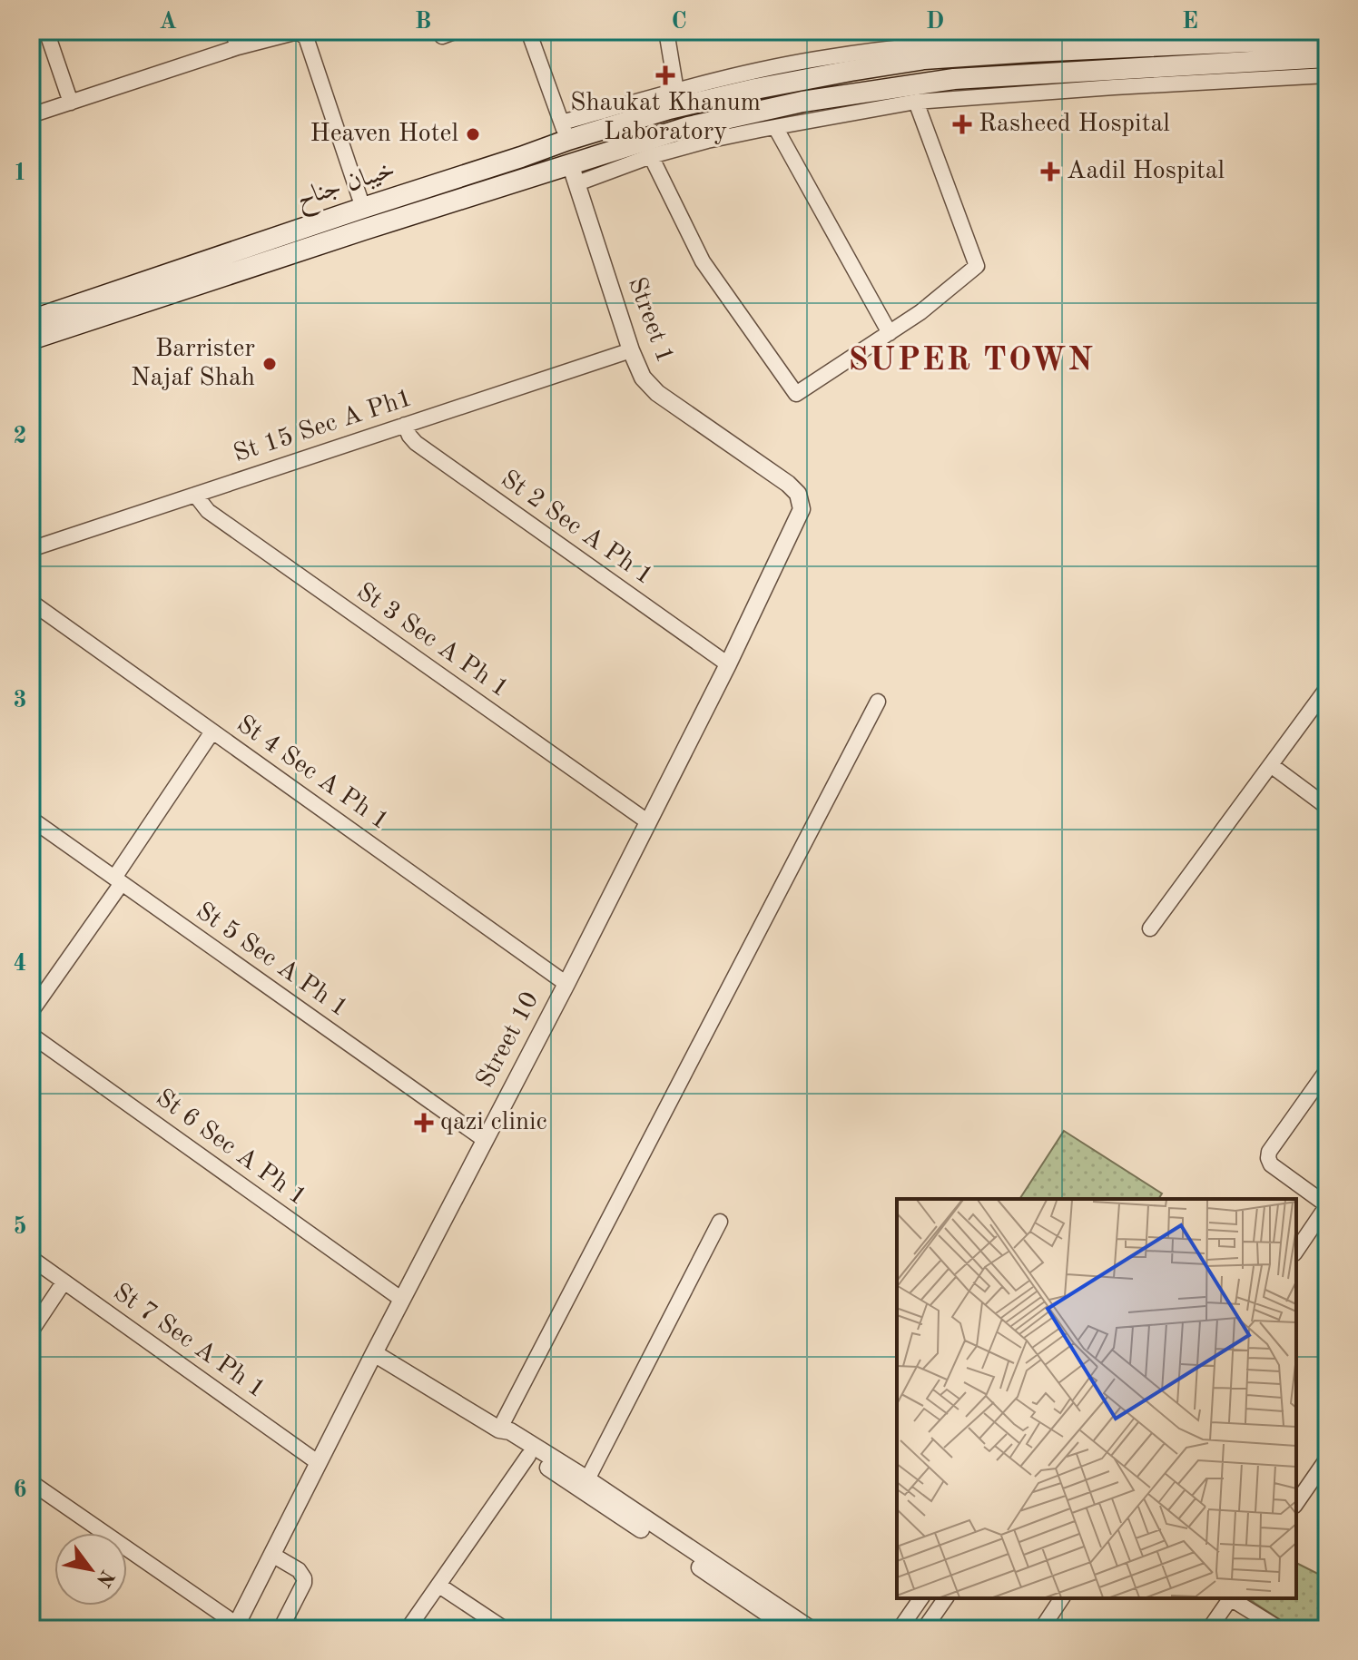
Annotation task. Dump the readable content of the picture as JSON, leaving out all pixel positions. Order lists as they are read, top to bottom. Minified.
{"streets":{"main road":["خیبان جناح"],"street":["Street 1","St 15 Sec A Ph1","St 2 Sec A Ph 1","St 3 Sec A Ph 1","St 4 Sec A Ph 1","St 5 Sec A Ph 1","Street 10","St 6 Sec A Ph 1","St 7 Sec A Ph 1"]},"crossings":[["خیبان جناح","Street 1"],["Street 1","St 15 Sec A Ph1"],["Street 1","Street 10"],["St 15 Sec A Ph1","St 2 Sec A Ph 1"],["St 15 Sec A Ph1","St 3 Sec A Ph 1"],["St 2 Sec A Ph 1","Street 10"],["St 3 Sec A Ph 1","Street 10"],["St 4 Sec A Ph 1","Street 10"],["St 5 Sec A Ph 1","Street 10"],["Street 10","St 6 Sec A Ph 1"],["Street 10","St 7 Sec A Ph 1"]],"districts":["SUPER TOWN"],"places":{"health":["Shaukat Khanum Laboratory","Rasheed Hospital","Aadil Hospital","qazi clinic"],"other":["Heaven Hotel","Barrister Najaf Shah"]},"north":"bottom right","grid":{"columns":["A","B","C","D","E"],"rows":["1","2","3","4","5","6"]}}
